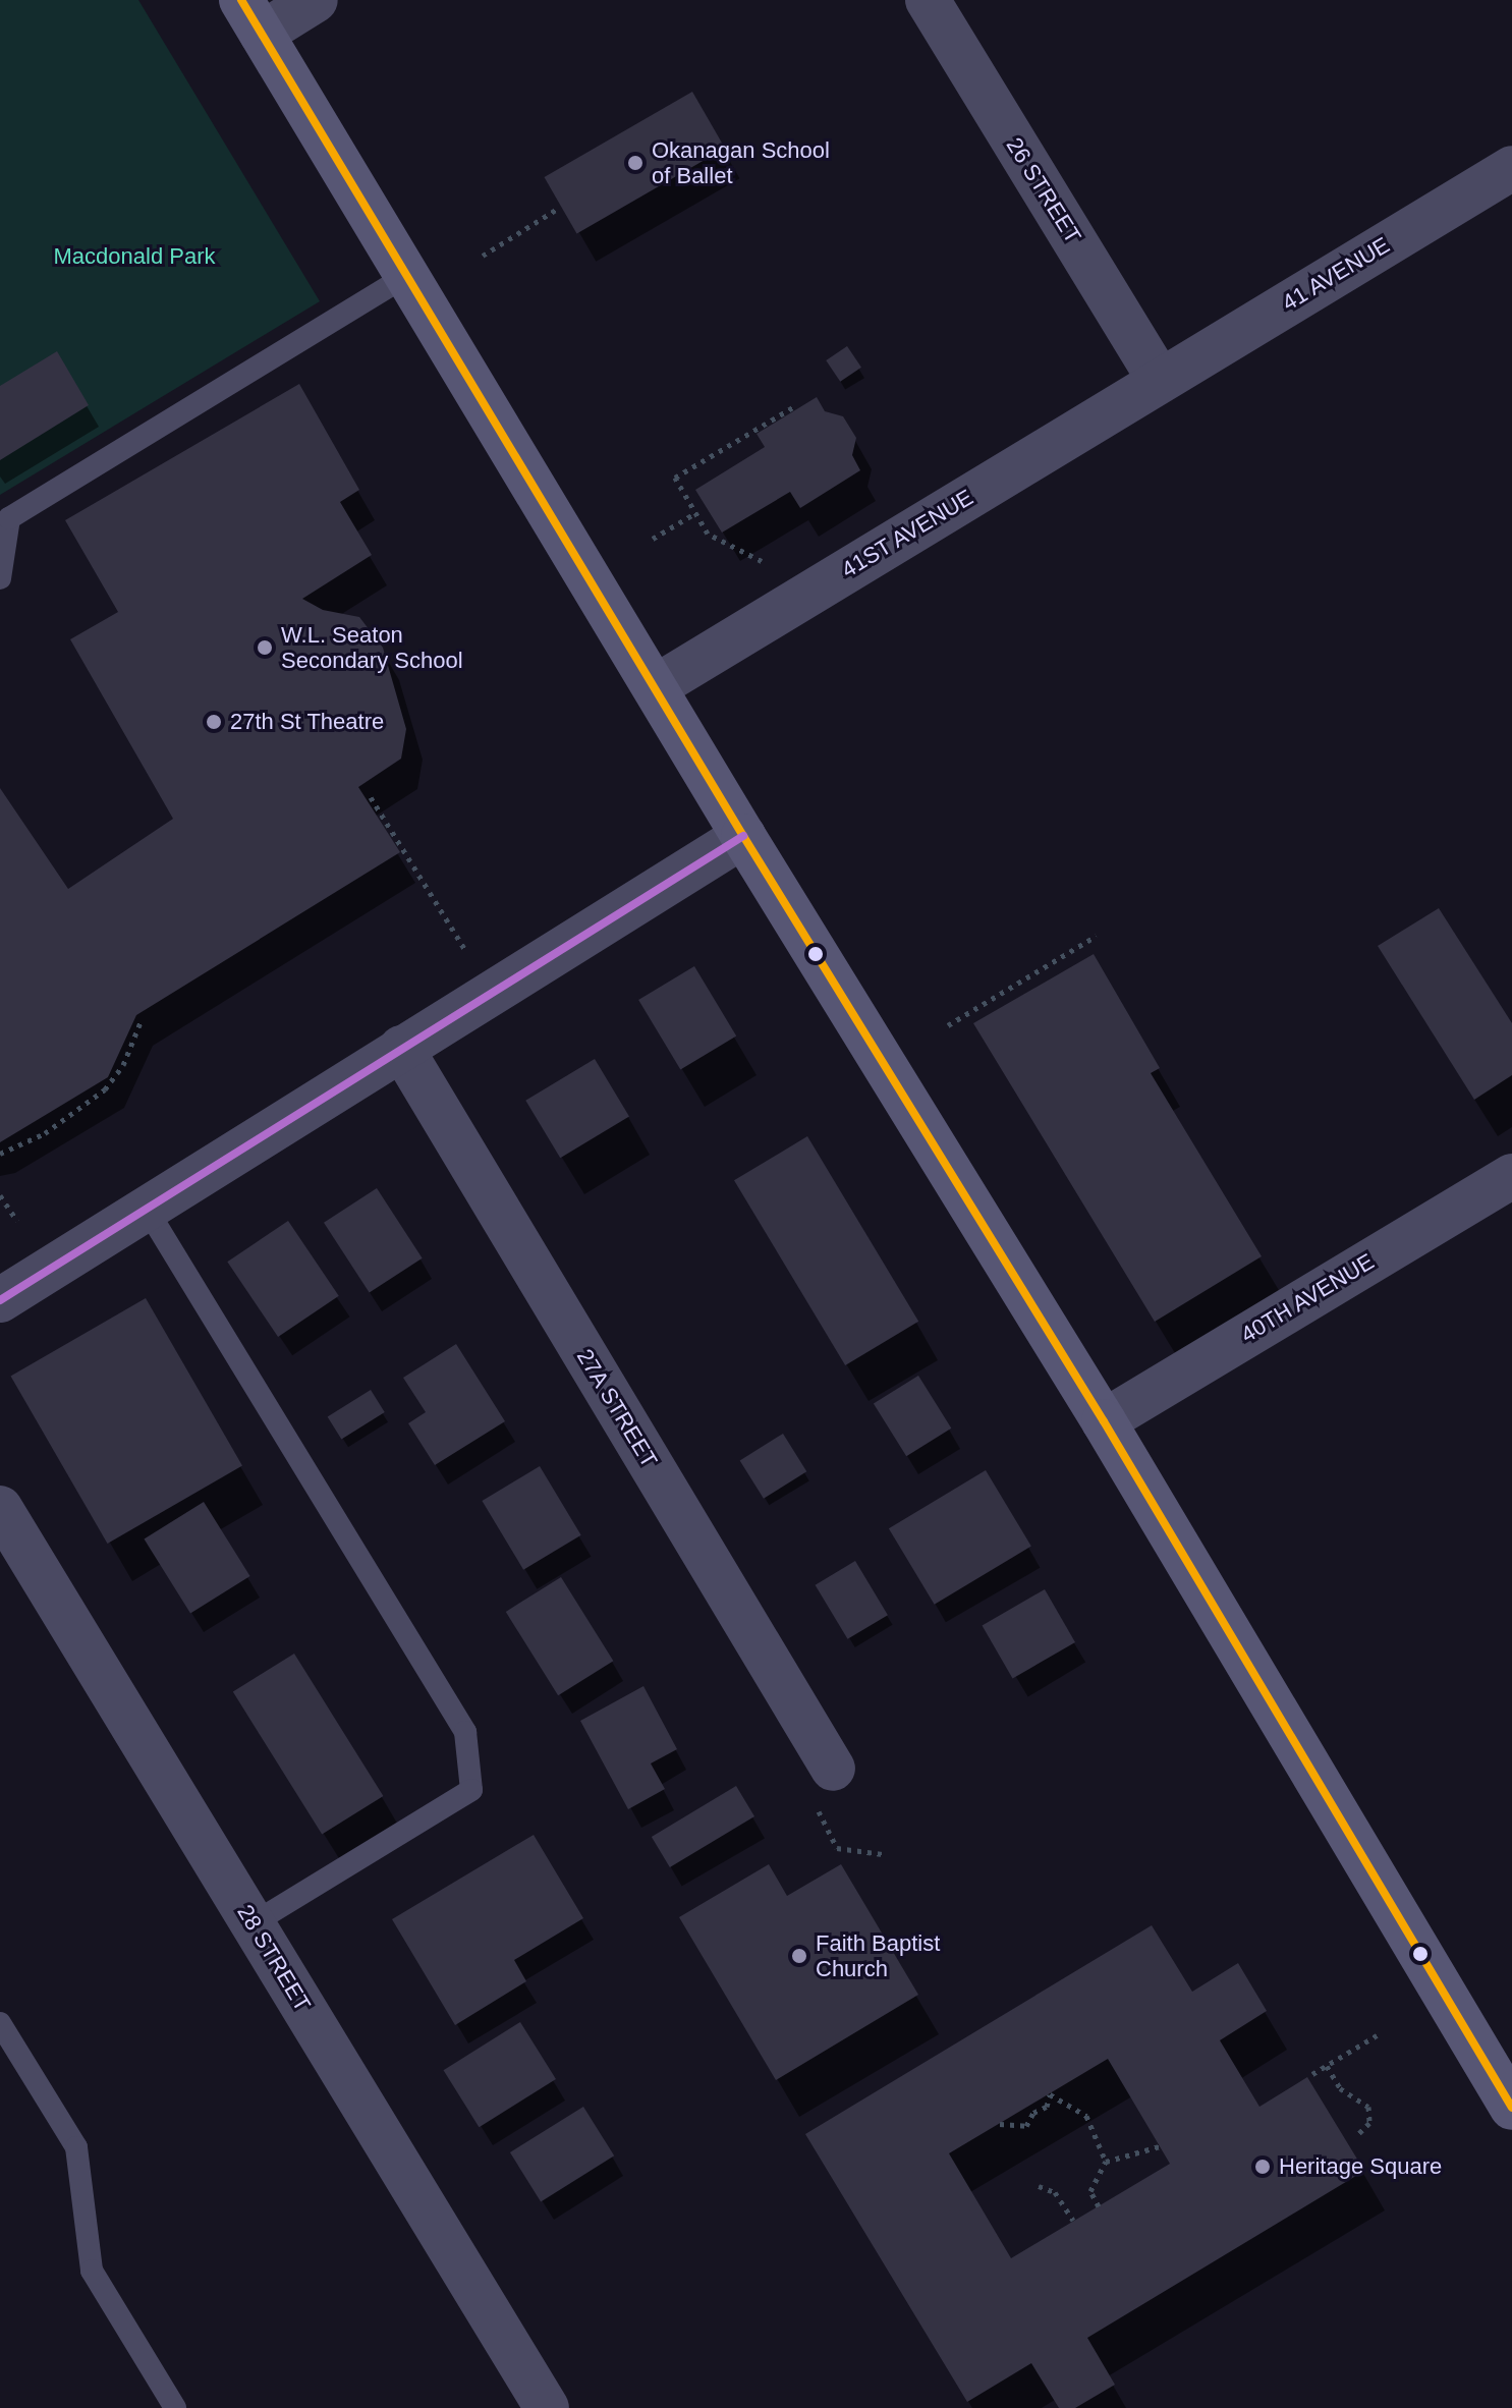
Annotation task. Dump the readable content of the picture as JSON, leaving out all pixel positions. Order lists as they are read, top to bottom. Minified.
{"streets":{"street":["26 STREET","41 AVENUE","41ST AVENUE","40TH AVENUE","27A STREET","28 STREET"]},"crossings":[["26 STREET","41 AVENUE"],["26 STREET","41ST AVENUE"],["41 AVENUE","41ST AVENUE"]],"parks":["Macdonald Park"],"places":["Okanagan School of Ballet","W.L. Seaton Secondary School","27th St Theatre","Faith Baptist Church","Heritage Square"]}
